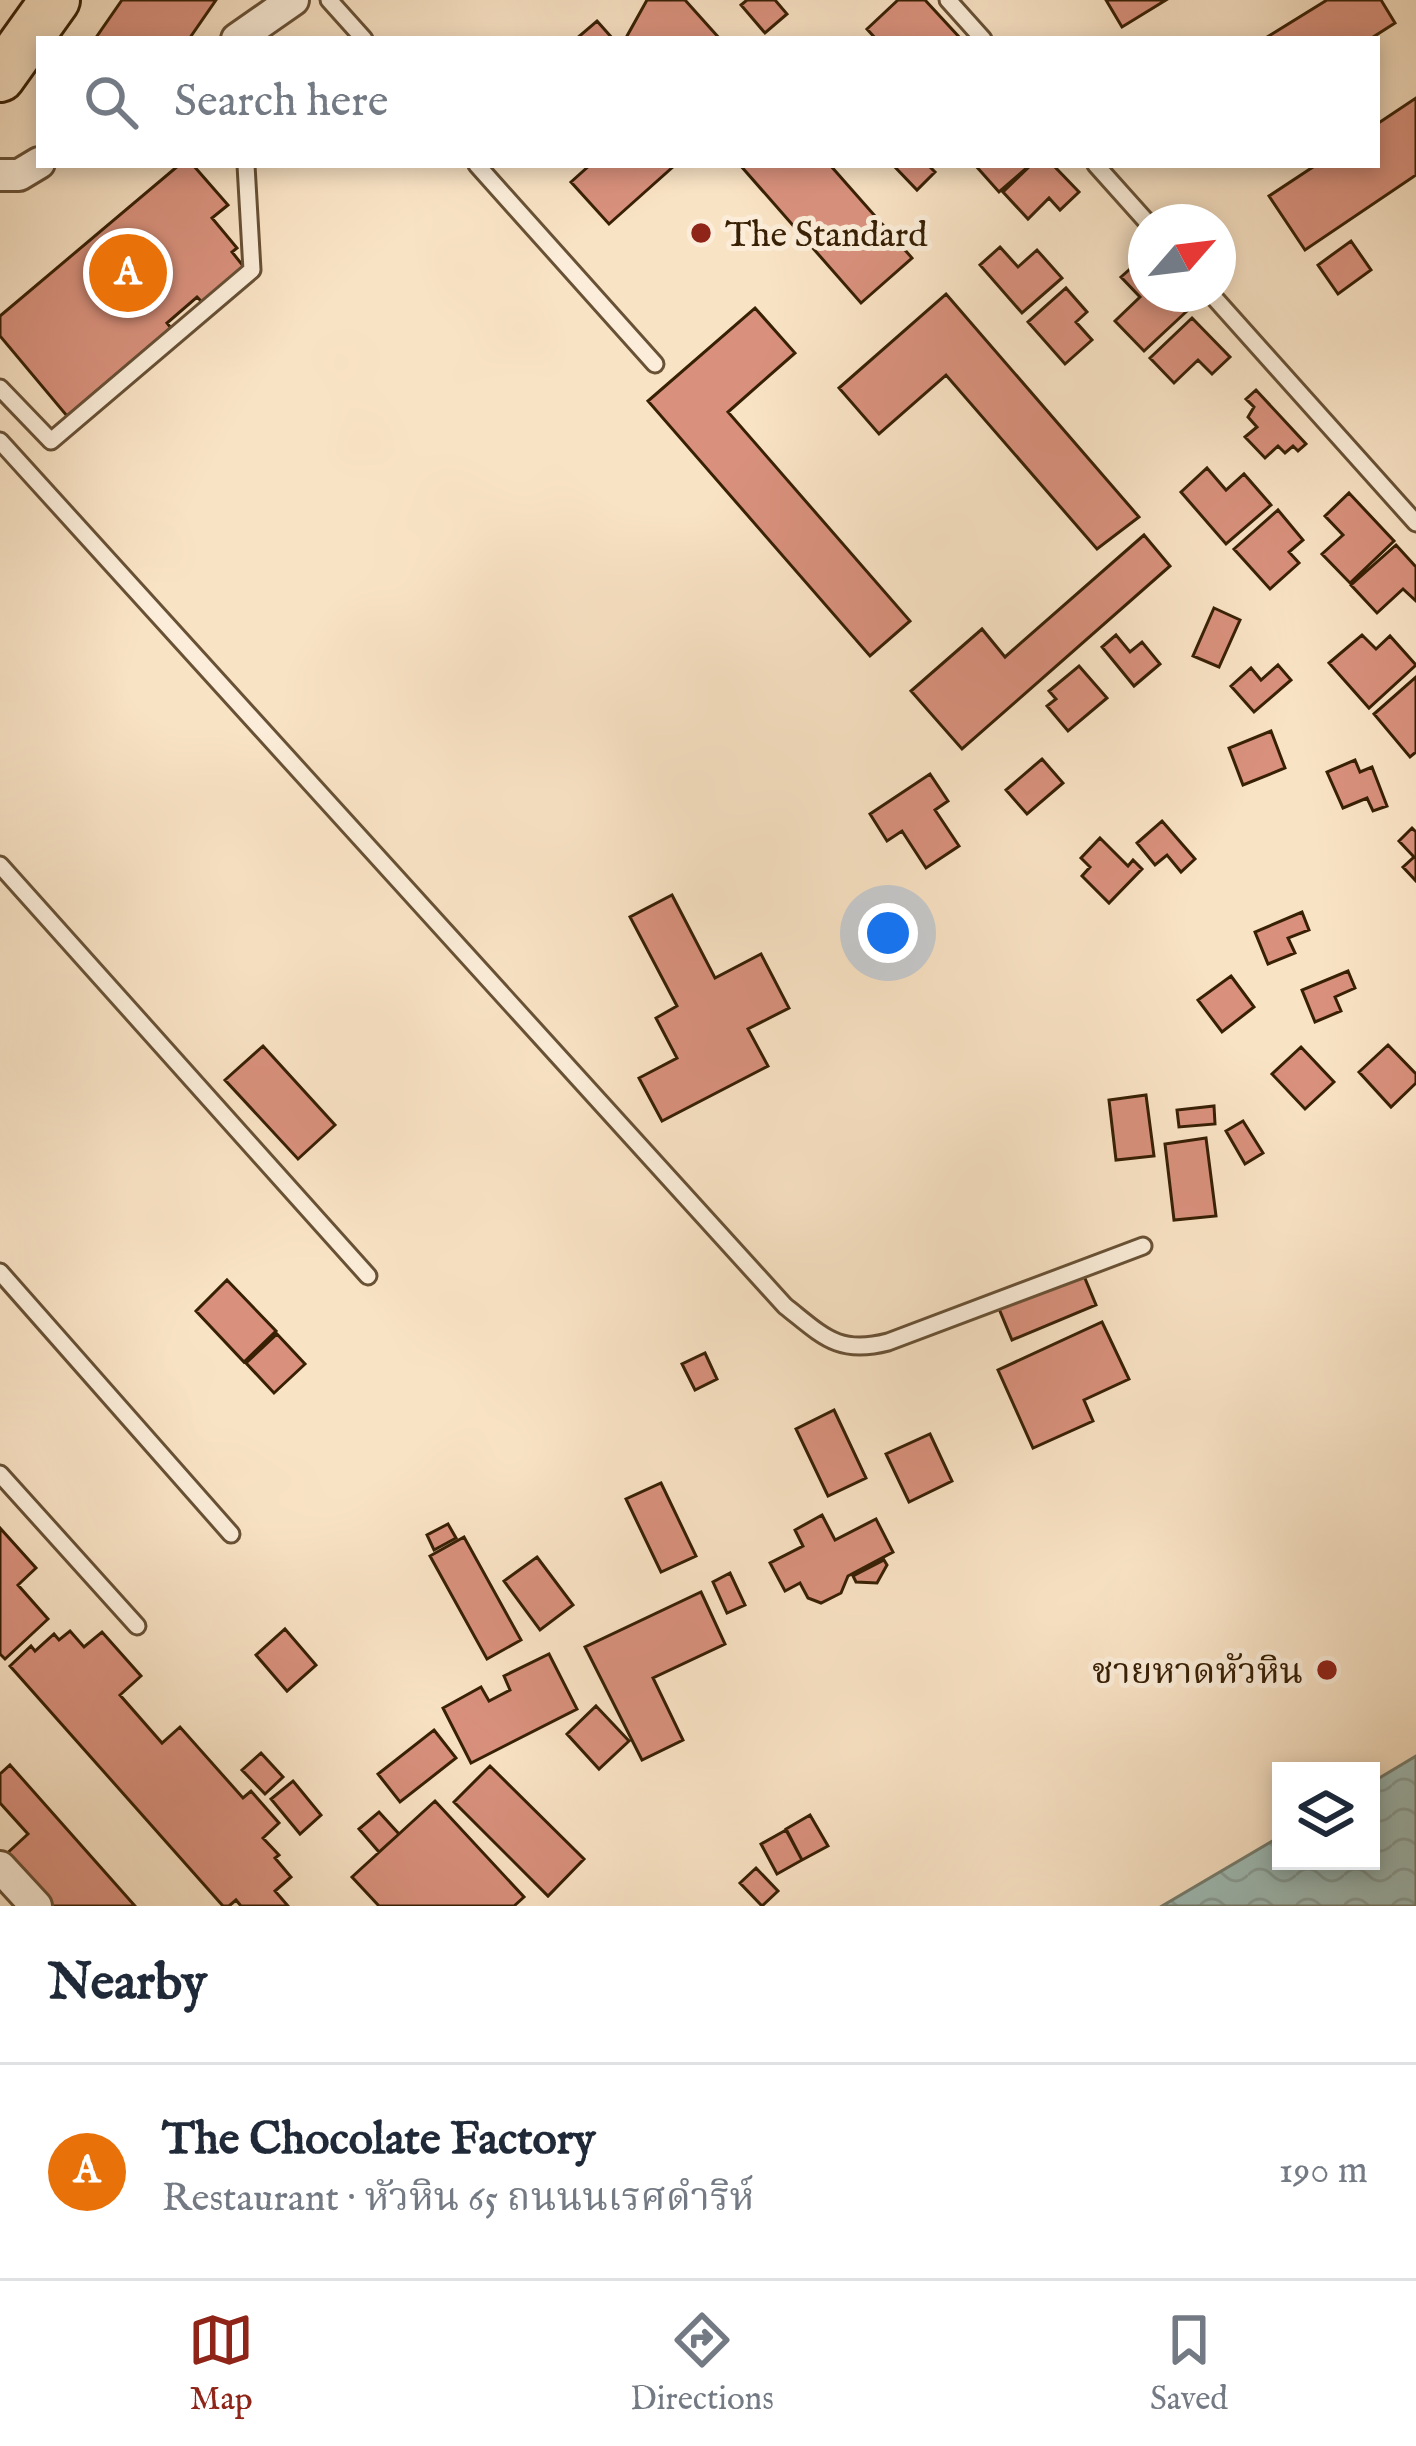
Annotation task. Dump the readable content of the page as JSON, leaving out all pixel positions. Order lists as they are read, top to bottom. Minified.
{"places":["The Standard","ชายหาดหัวหิน"],"north":"top right","page":{"search":"Search here","pins":"A","heading":"Nearby","list":[{"mark":"A","name":"The Chocolate Factory","note":"Restaurant · หัวหิน 65 ถนนนเรศดำริห์","value":"190 m"}],"nav":["Map","Directions","Saved"]}}
